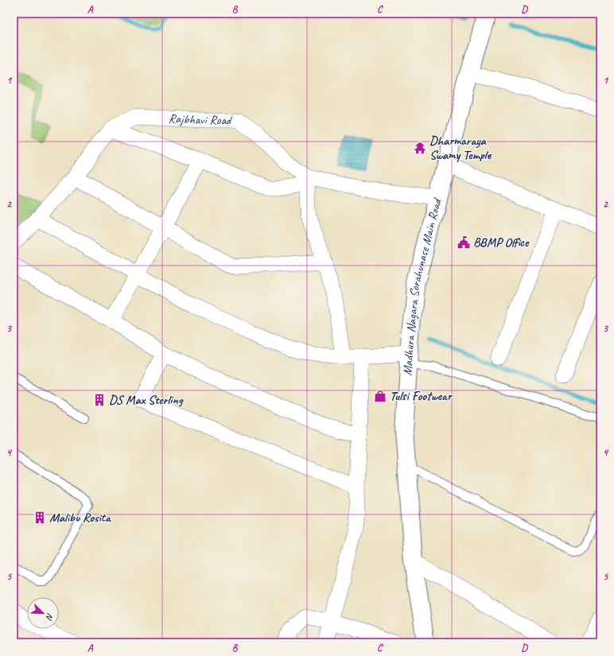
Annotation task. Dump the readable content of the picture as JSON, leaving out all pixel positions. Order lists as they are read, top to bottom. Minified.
{"streets":{"street":["Rajbhavi Road","Madhura Nagara Sorahunase Main Road"]},"crossings":[["Rajbhavi Road","Madhura Nagara Sorahunase Main Road"]],"places":{"temple":["Dharmaraya Swamy Temple"],"public building":["BBMP Office"],"shop":["Tulsi Footwear"],"building":["DS Max Sterling","Malibu Rosita"]},"north":"bottom right","grid":{"columns":["A","B","C","D"],"rows":["1","2","3","4","5"]}}
